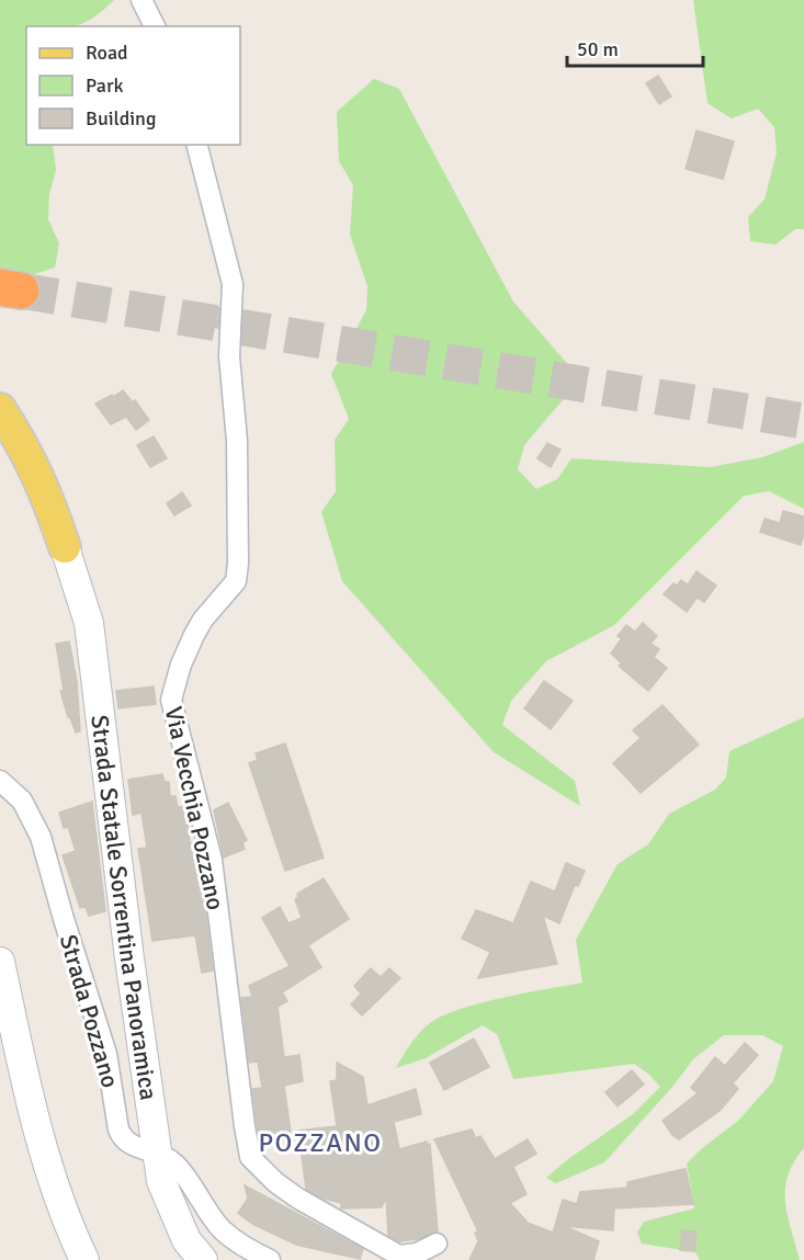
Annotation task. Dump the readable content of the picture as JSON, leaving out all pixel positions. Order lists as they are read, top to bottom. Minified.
{"streets":{"main road":["Strada Statale Sorrentina Panoramica"],"street":["Via Vecchia Pozzano","Strada Pozzano"]},"crossings":[["Strada Statale Sorrentina Panoramica","Strada Pozzano"]],"districts":["POZZANO"],"legend":["Road","Park","Building"],"scale_bar":"50 m"}
